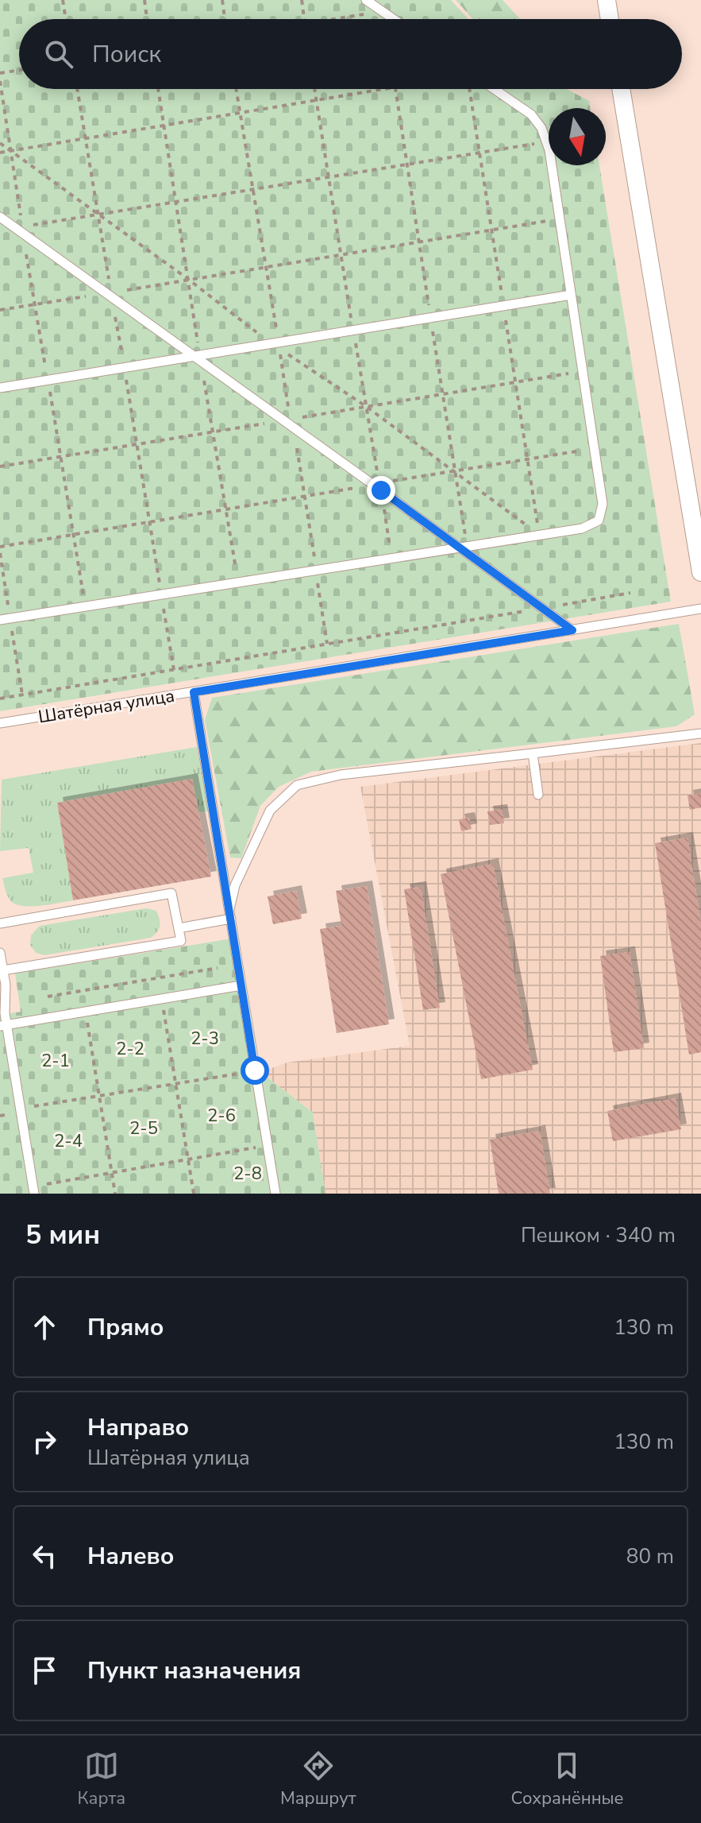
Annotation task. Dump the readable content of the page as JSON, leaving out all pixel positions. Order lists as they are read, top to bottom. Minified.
{"streets":{"lane":["Шатёрная улица"]},"parks":["2-3","2-2","2-1","2-6","2-5","2-4","2-8"],"north":"bottom","page":{"search":"Поиск","heading":["5 мин","Пешком · 340 m"],"list":[["Прямо","130 m"],["Направо","Шатёрная улица","130 m"],["Налево","80 m"],"Пункт назначения"],"nav":["Карта","Маршрут","Сохранённые"]}}
